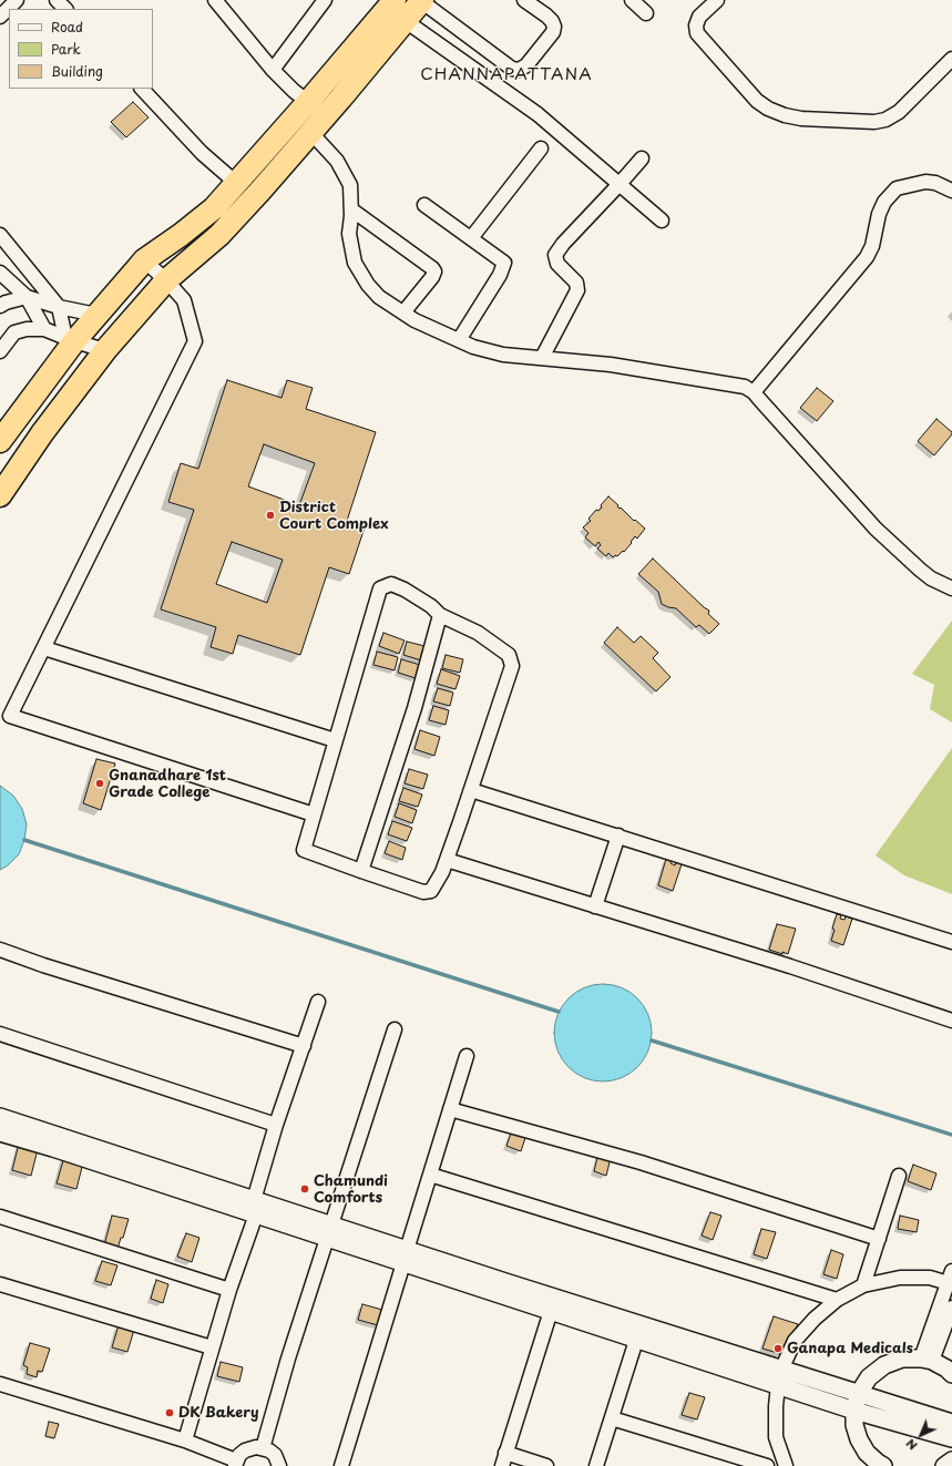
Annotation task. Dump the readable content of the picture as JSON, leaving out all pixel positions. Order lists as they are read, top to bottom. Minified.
{"districts":["CHANNAPATTANA"],"places":["District Court Complex","Gnanadhare 1st Grade College","Chamundi Comforts","Ganapa Medicals","DK Bakery"],"legend":["Road","Park","Building"],"north":"bottom left"}
